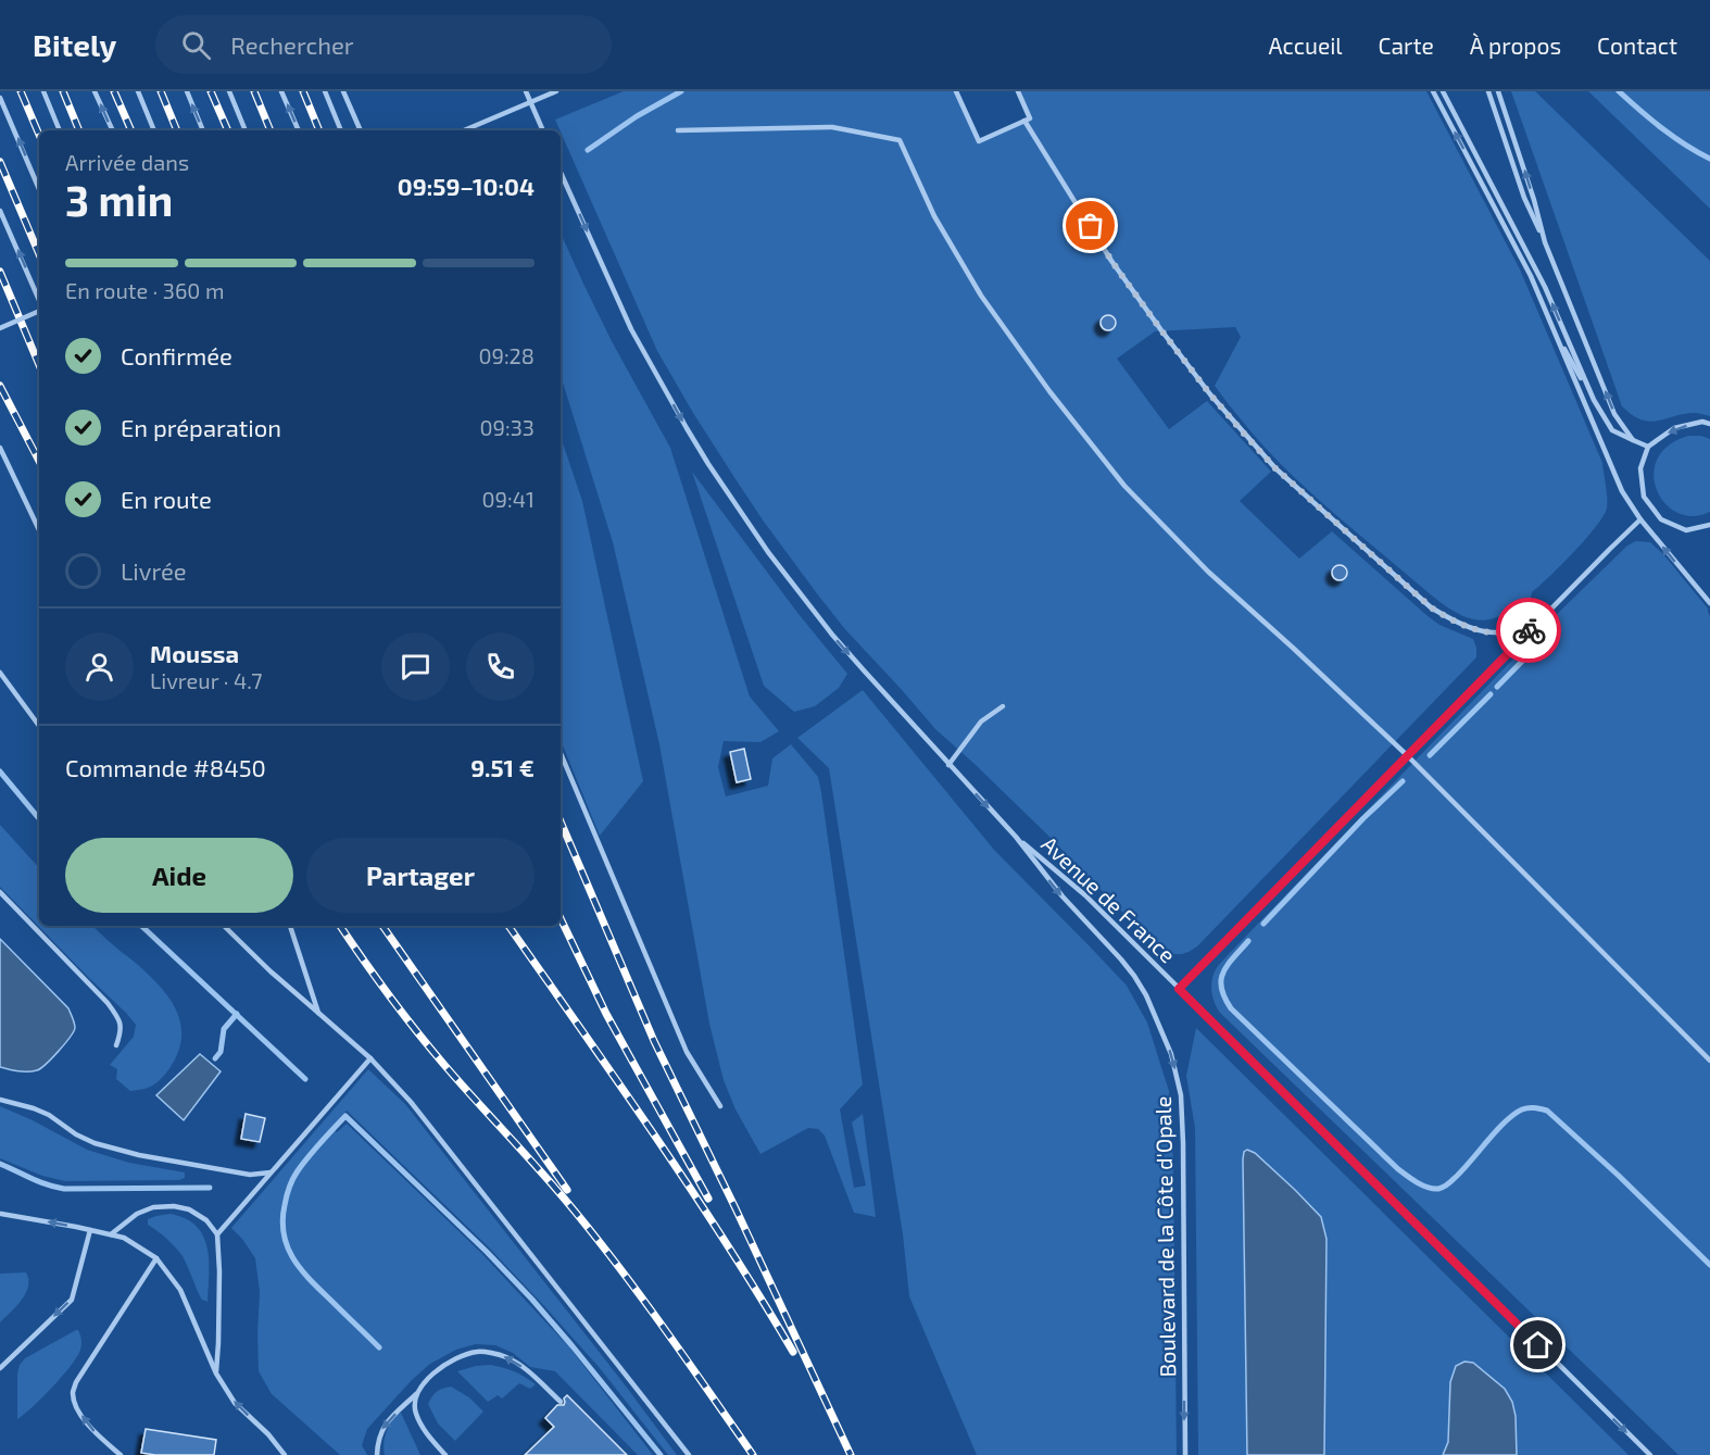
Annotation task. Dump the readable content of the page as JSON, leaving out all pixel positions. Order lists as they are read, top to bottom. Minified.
{"streets":{"lane":["Avenue de France","Boulevard de la Côte d'Opale"]},"crossings":[["Avenue de France","Boulevard de la Côte d'Opale"]],"one_way":["Avenue de France","Boulevard de la Côte d'Opale"],"page":{"header":"Bitely","search":"Rechercher","nav":["Accueil","Carte","À propos","Contact"],"heading":["3 min","Arrivée dans","09:59–10:04"],"panel":["Moussa","Livreur · 4.7","Commande #8450","9.51 €"],"bar":"En route · 360 m","list":[["Confirmée","09:28"],["En préparation","09:33"],["En route","09:41"],"Livrée"],"buttons":["Aide","Partager"]}}
